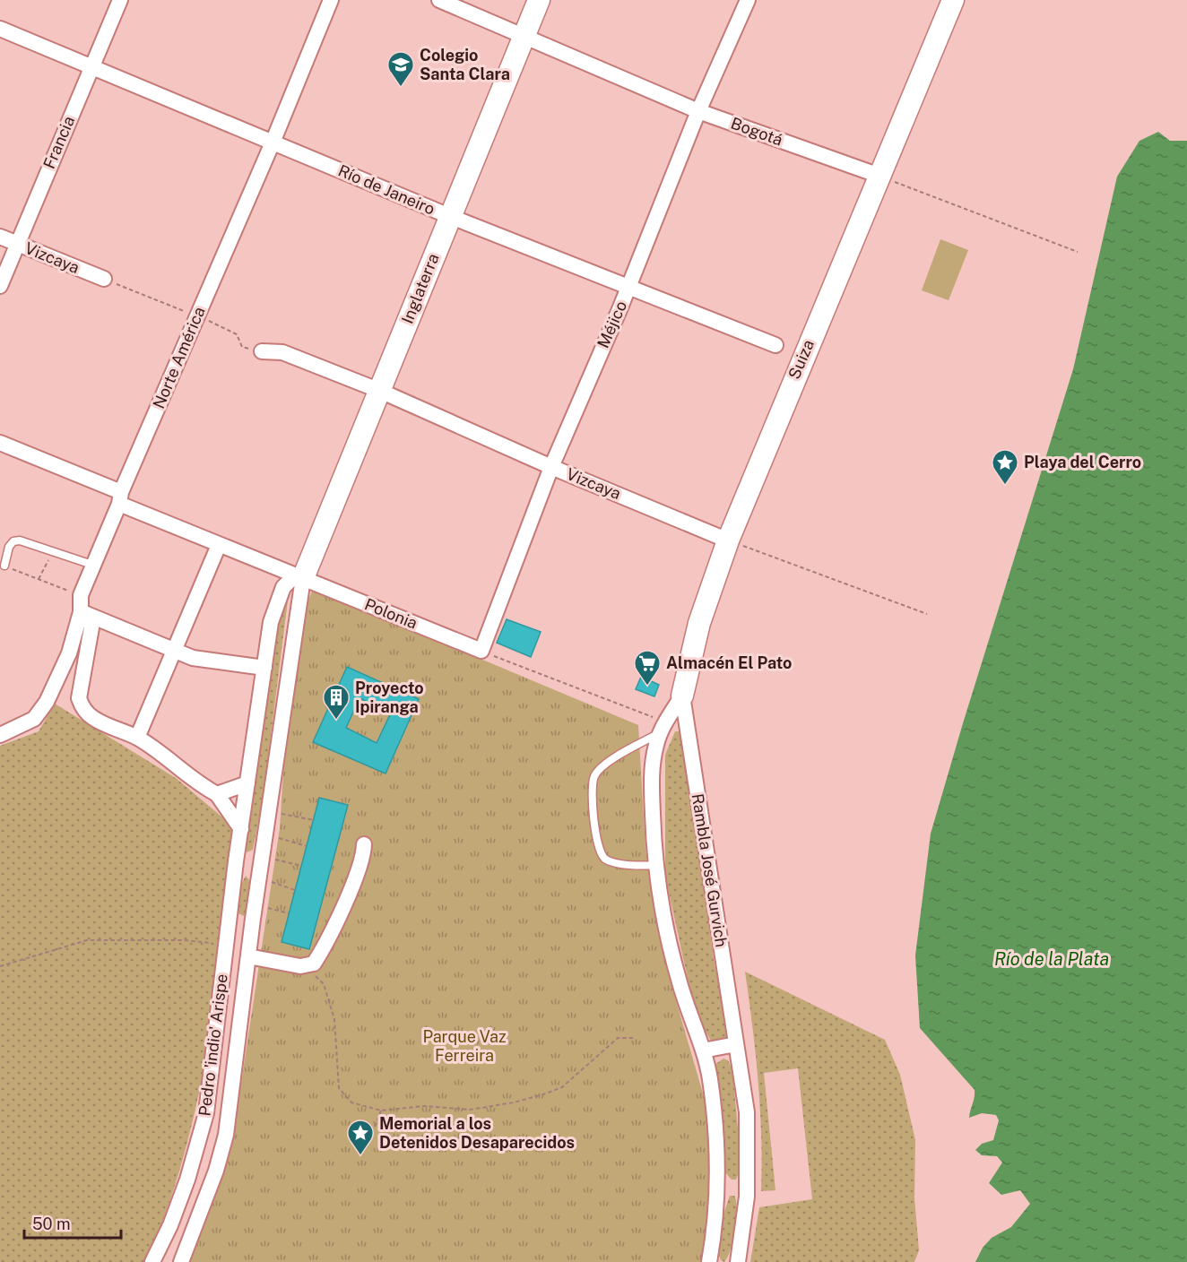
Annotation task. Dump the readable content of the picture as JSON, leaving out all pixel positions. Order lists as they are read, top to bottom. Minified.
{"streets":{"street":["Bogotá","Francia","Río de Janeiro","Vizcaya","Inglaterra","Méjico","Norte América","Suiza","Polonia","Rambla José Gurvich","Pedro 'indio' Arispe"]},"crossings":[["Bogotá","Inglaterra"],["Bogotá","Méjico"],["Bogotá","Suiza"],["Francia","Río de Janeiro"],["Francia","Vizcaya"],["Río de Janeiro","Inglaterra"],["Río de Janeiro","Méjico"],["Río de Janeiro","Norte América"],["Vizcaya","Inglaterra"],["Vizcaya","Méjico"],["Vizcaya","Suiza"],["Inglaterra","Polonia"],["Inglaterra","Pedro 'indio' Arispe"],["Méjico","Polonia"],["Norte América","Polonia"],["Suiza","Rambla José Gurvich"],["Polonia","Pedro 'indio' Arispe"]],"water":["Río de la Plata"],"parks":["Parque Vaz Ferreira"],"places":{"school or university":["Colegio Santa Clara"],"place":["Playa del Cerro","Memorial a los Detenidos Desaparecidos"],"supermarket":["Almacén El Pato"],"building":["Proyecto Ipiranga"]},"scale_bar":"50 m"}
